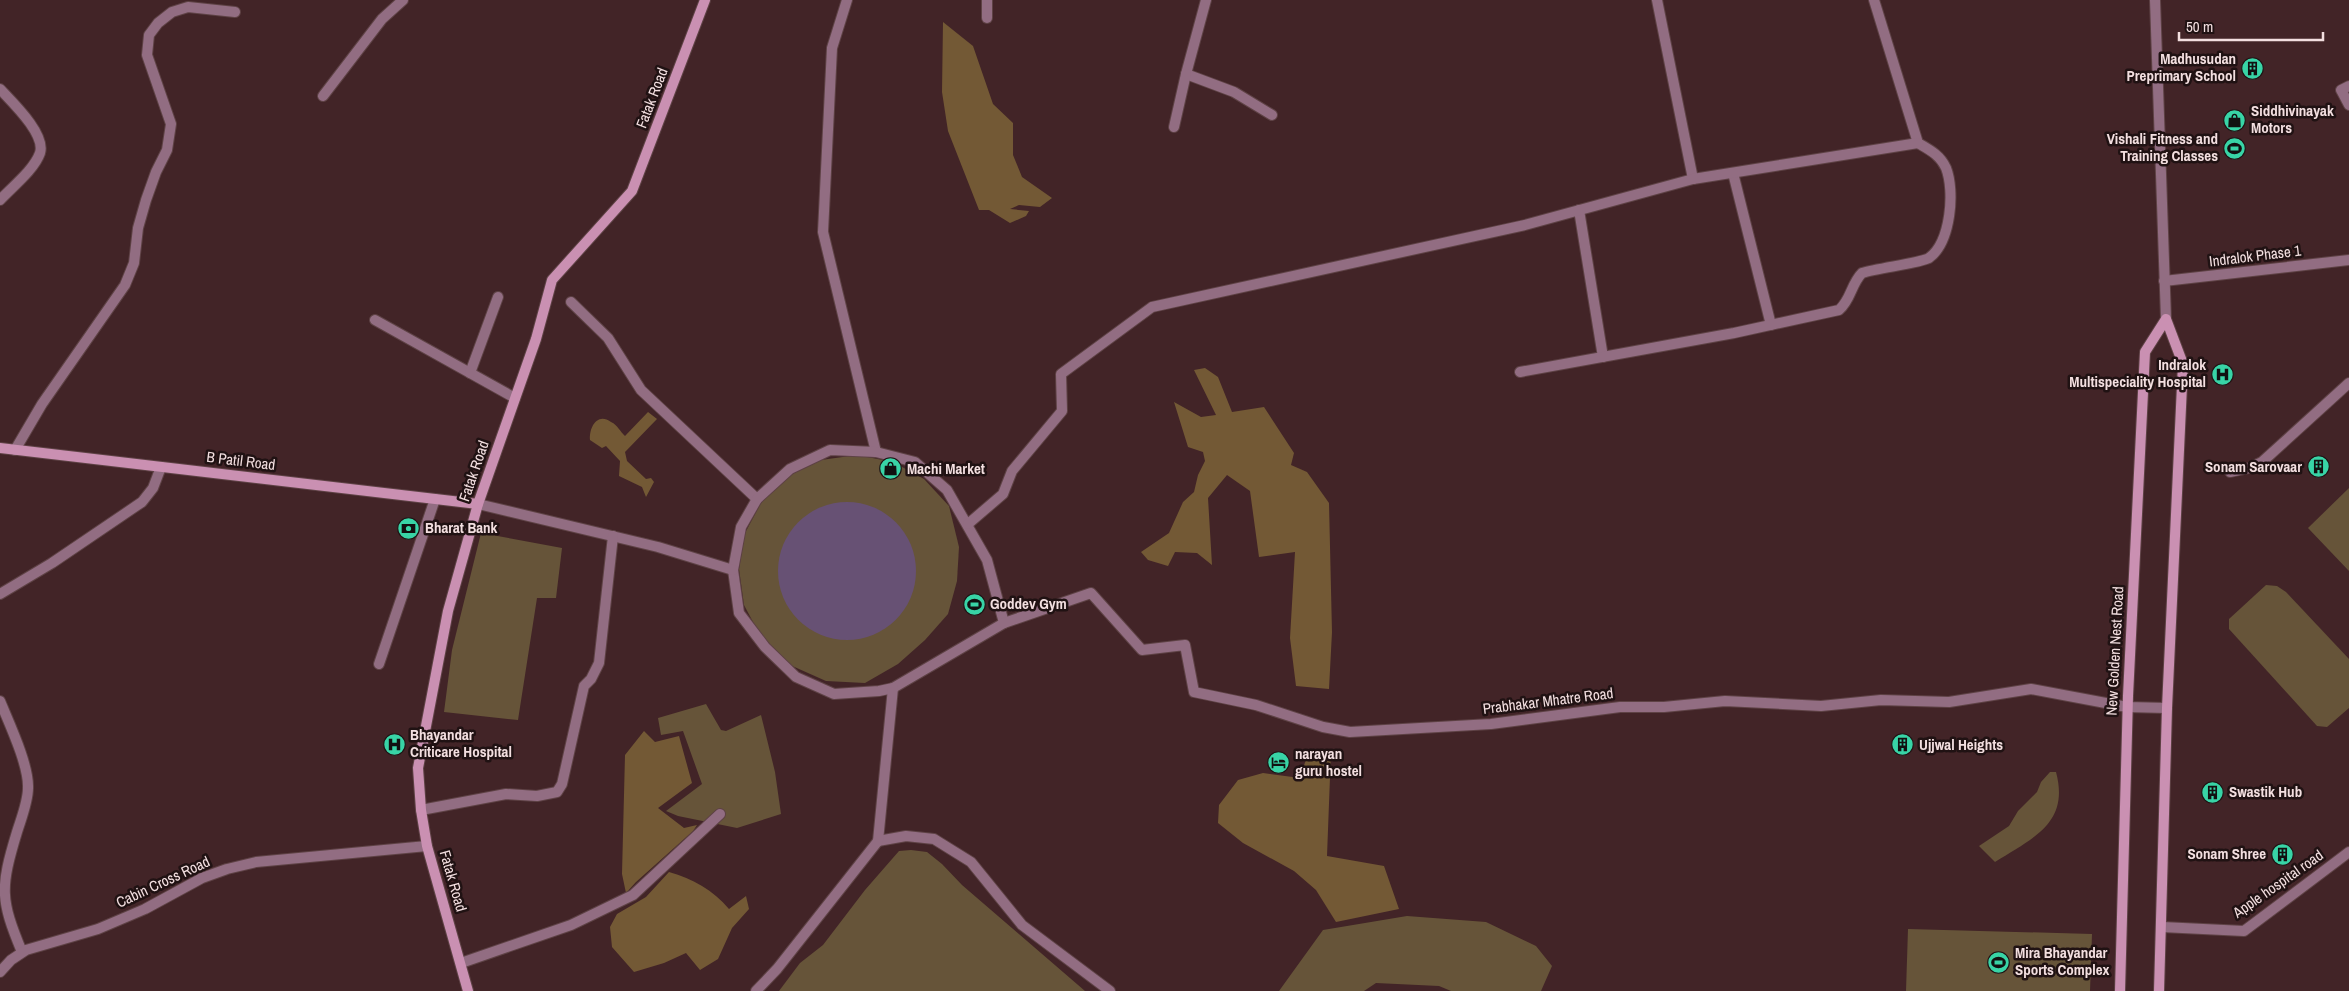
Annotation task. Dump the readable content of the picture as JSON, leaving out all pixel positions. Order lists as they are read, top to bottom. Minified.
{"streets":{"main road":["Fatak Road","B Patil Road","New Golden Nest Road"],"street":["Indralok Phase 1","Prabhakar Mhatre Road","Cabin Cross Road","Apple hospital road"]},"crossings":[["Fatak Road","B Patil Road"],["Fatak Road","Cabin Cross Road"],["New Golden Nest Road","Prabhakar Mhatre Road"]],"places":{"building":["Madhusudan Preprimary School","Sonam Sarovaar","Ujjwal Heights","Swastik Hub","Sonam Shree"],"shop":["Siddhivinayak Motors","Machi Market"],"sports":["Vishali Fitness and Training Classes","Goddev Gym","Mira Bhayandar Sports Complex"],"hospital":["Indralok Multispeciality Hospital","Bhayandar Criticare Hospital"],"bank":["Bharat Bank"],"hotel":["narayan guru hostel"]},"scale_bar":"50 m"}
